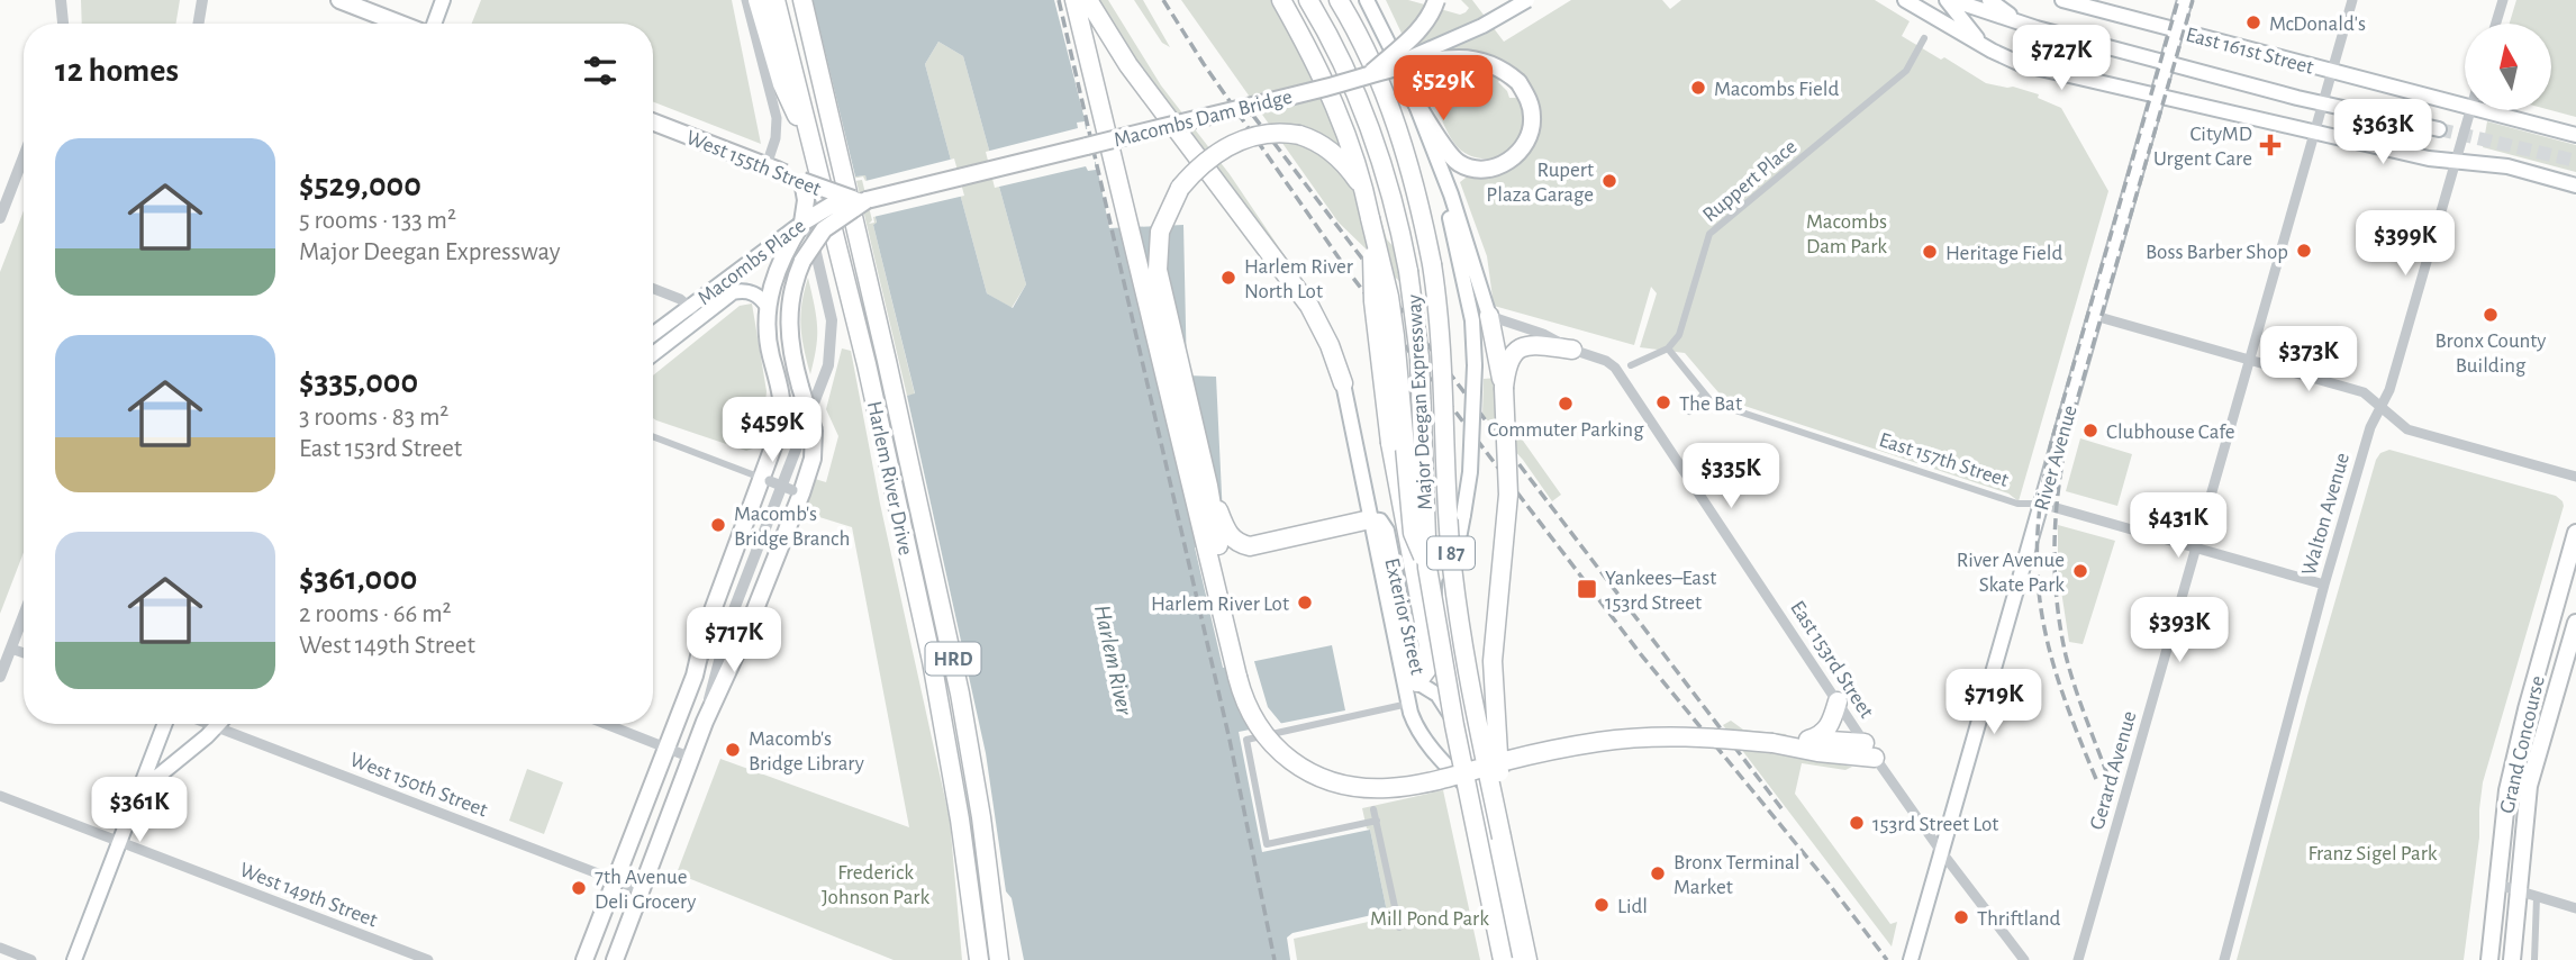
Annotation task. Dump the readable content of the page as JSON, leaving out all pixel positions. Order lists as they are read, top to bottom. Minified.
{"streets":{"highway":["Major Deegan Expressway","Harlem River Drive","I 87","HRD"],"main road":["East 161st Street","Macombs Dam Bridge","West 155th Street","Macombs Place","River Avenue","Exterior Street","Grand Concourse"],"street":["Ruppert Place","East 157th Street","Walton Avenue","East 153rd Street","Gerard Avenue","West 150th Street","West 149th Street"]},"crossings":[["East 161st Street","River Avenue"],["East 161st Street","Gerard Avenue"],["Macombs Dam Bridge","Macombs Place"],["West 155th Street","Macombs Place"],["Ruppert Place","East 157th Street"],["River Avenue","East 157th Street"],["River Avenue","East 153rd Street"],["East 157th Street","Walton Avenue"],["East 157th Street","Gerard Avenue"]],"water":["Harlem River"],"parks":["Macombs Dam Park","Franz Sigel Park","Frederick Johnson Park","Mill Pond Park"],"places":{"other":["McDonald's","Macombs Field","Rupert Plaza Garage","Boss Barber Shop","Heritage Field","Harlem River North Lot","Bronx County Building","The Bat","Commuter Parking","Clubhouse Cafe","Macomb's Bridge Branch","River Avenue Skate Park","Harlem River Lot","Macomb's Bridge Library","153rd Street Lot","Bronx Terminal Market","7th Avenue Deli Grocery","Lidl","Thriftland"],"health":["CityMD Urgent Care"],"transit":["Yankees–East 153rd Street"]},"north":"top","page":{"heading":"12 homes","price":["$727K","$529K","$363K","$399K","$373K","$459K","$335K","$431K","$393K","$717K","$719K","$361K"],"list":[{"name":"$529,000","note":"5 rooms · 133 m² · Major Deegan Expressway"},{"name":"$335,000","note":"3 rooms · 83 m² · East 153rd Street"},{"name":"$361,000","note":"2 rooms · 66 m² · West 149th Street"}]}}
